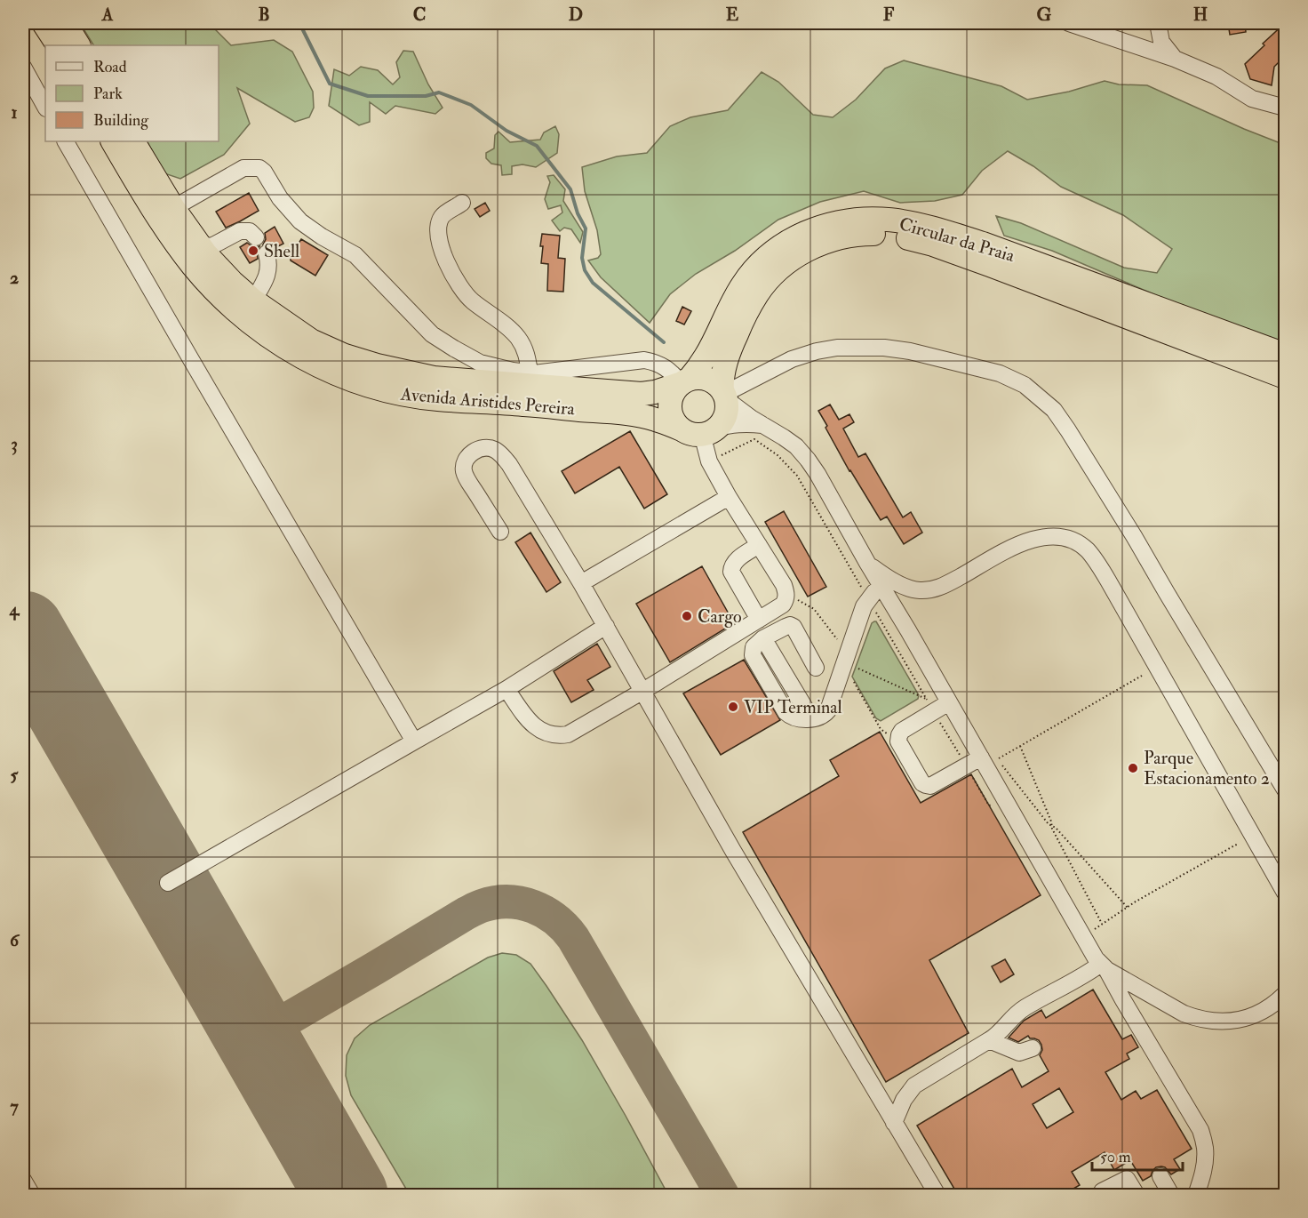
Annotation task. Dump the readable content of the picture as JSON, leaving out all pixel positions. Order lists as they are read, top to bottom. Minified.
{"streets":{"highway":["Circular da Praia","Avenida Aristides Pereira"]},"crossings":[["Circular da Praia","Avenida Aristides Pereira"]],"places":["Shell","Cargo","VIP Terminal","Parque Estacionamento 2"],"legend":["Road","Park","Building"],"scale_bar":"50 m","grid":{"columns":["A","B","C","D","E","F","G","H"],"rows":["1","2","3","4","5","6","7"]}}
